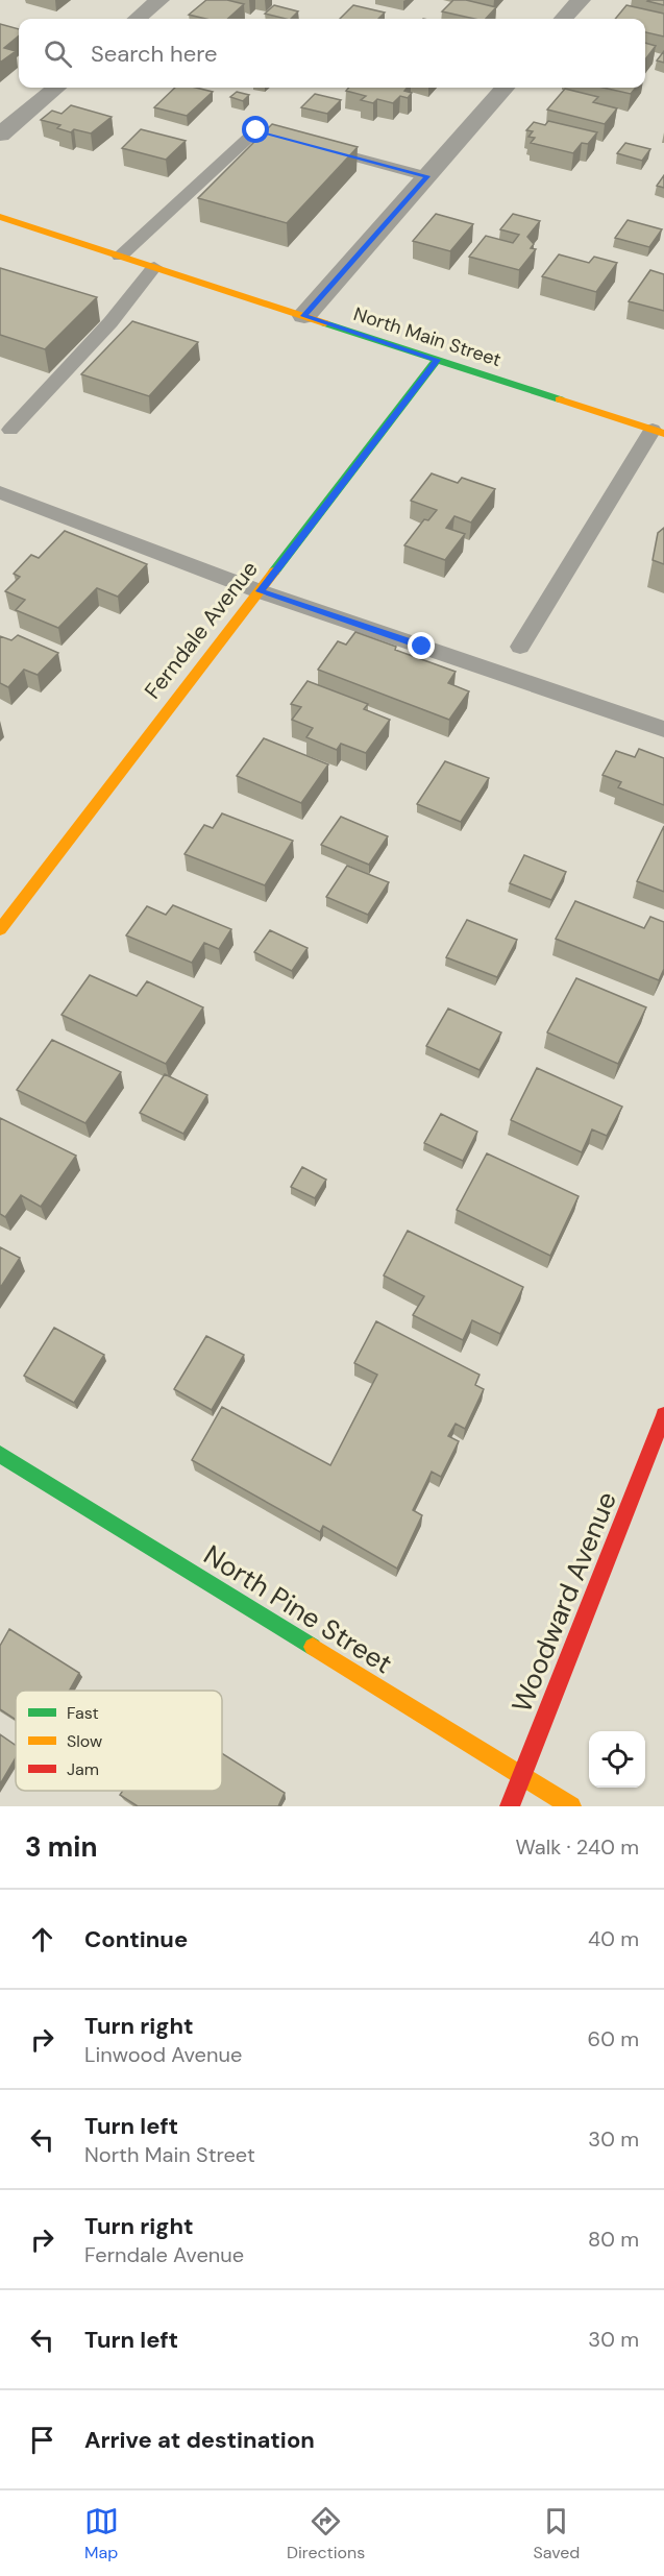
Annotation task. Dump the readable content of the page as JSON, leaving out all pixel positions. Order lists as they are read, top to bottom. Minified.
{"streets":{"street":["North Main Street","Ferndale Avenue","Woodward Avenue","North Pine Street"]},"crossings":[["North Main Street","Ferndale Avenue"],["Woodward Avenue","North Pine Street"]],"legend":["Fast","Slow","Jam"],"page":{"search":"Search here","heading":["3 min","Walk · 240 m"],"list":[["Continue","40 m"],["Turn right","Linwood Avenue","60 m"],["Turn left","North Main Street","30 m"],["Turn right","Ferndale Avenue","80 m"],["Turn left","30 m"],"Arrive at destination"],"nav":["Map","Directions","Saved"]}}
